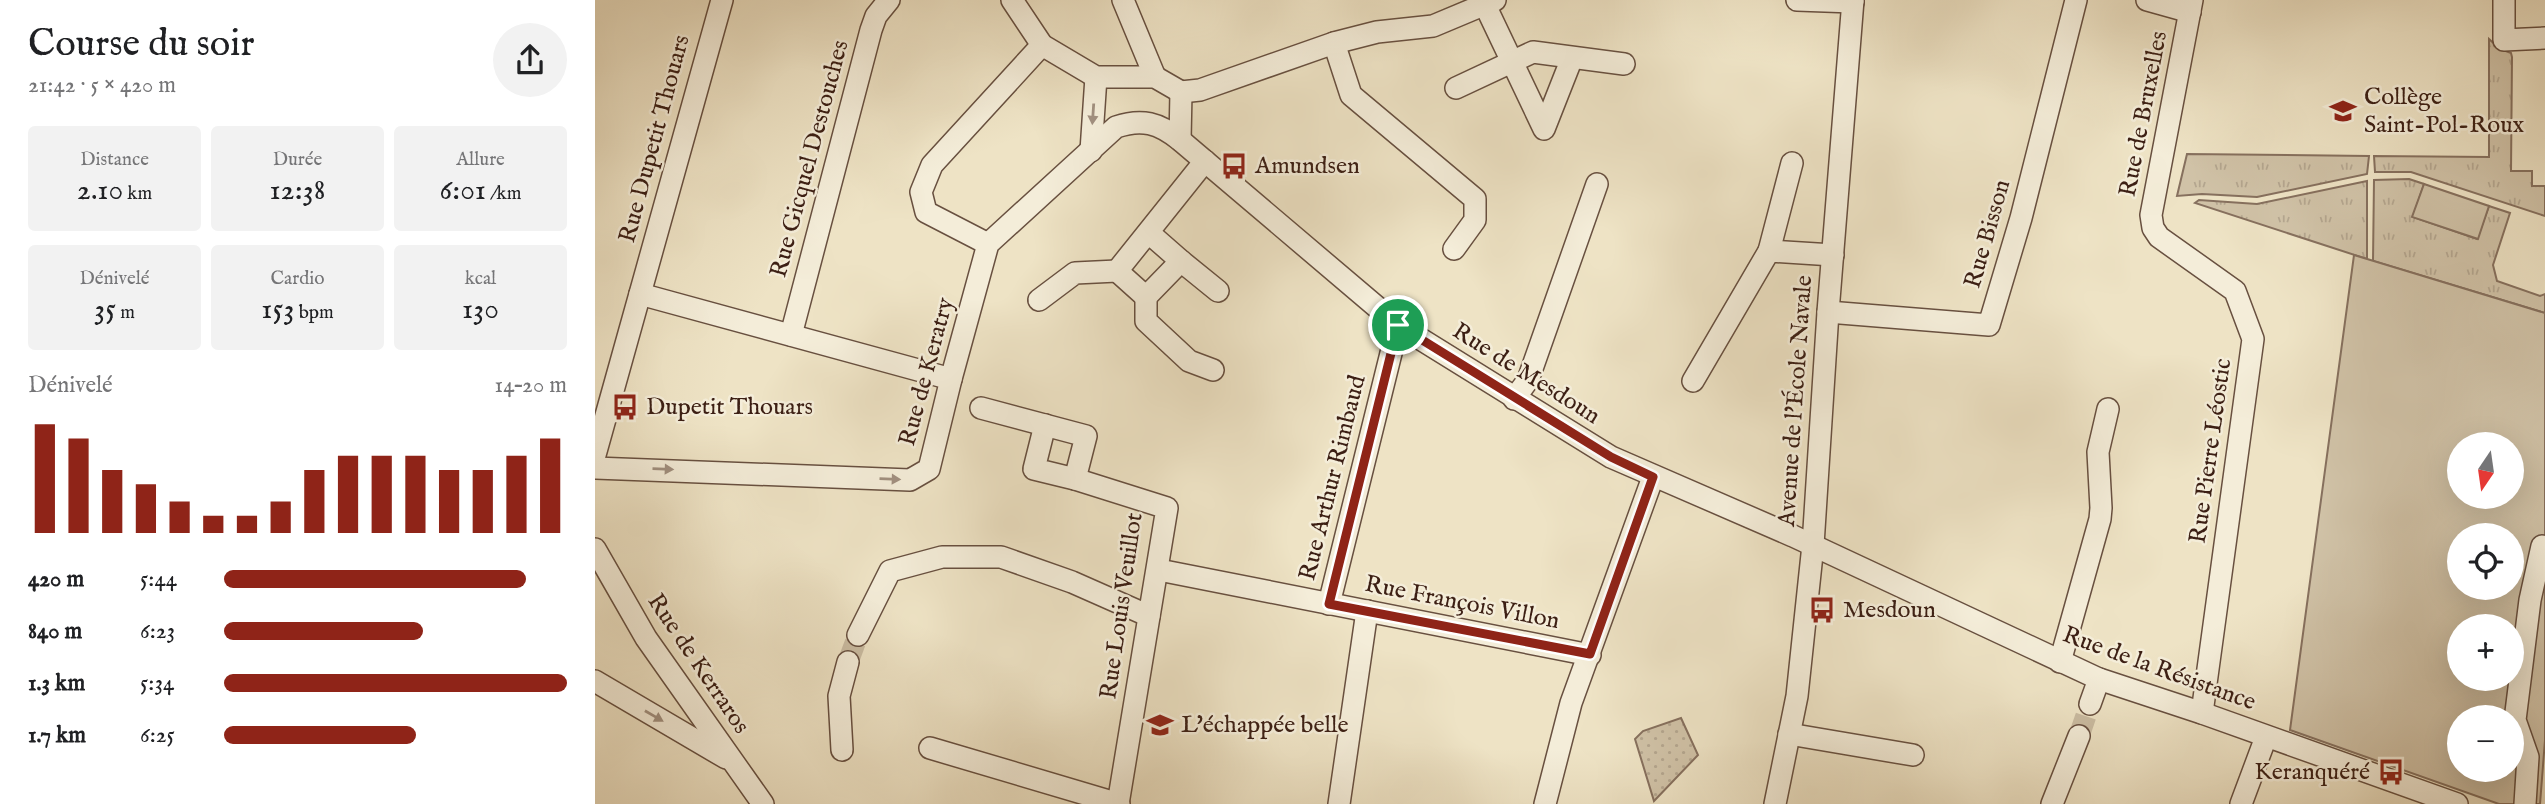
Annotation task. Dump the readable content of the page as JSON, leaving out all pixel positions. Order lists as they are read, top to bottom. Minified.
{"streets":{"street":["Rue de Bruxelles","Rue Dupetit Thouars","Rue Gicquel Destouches","Rue Bisson","Rue de Keratry","Rue de Mesdoun","Avenue de l'École Navale","Rue Pierre Léostic","Rue Arthur Rimbaud","Rue François Villon","Rue Louis Veuillot","Rue de Kerraros","Rue de la Résistance"]},"crossings":[["Rue de Bruxelles","Rue Pierre Léostic"],["Rue Bisson","Avenue de l'École Navale"],["Rue de Mesdoun","Avenue de l'École Navale"],["Rue de Mesdoun","Rue Arthur Rimbaud"],["Rue de Mesdoun","Rue de la Résistance"],["Avenue de l'École Navale","Rue de la Résistance"],["Rue Pierre Léostic","Rue de la Résistance"],["Rue Arthur Rimbaud","Rue François Villon"],["Rue François Villon","Rue Louis Veuillot"]],"one_way":["Rue de Keratry"],"places":{"school or university":["Collège Saint-Pol-Roux","L'échappée belle"],"bus stop":["Amundsen","Dupetit Thouars","Mesdoun","Keranquéré"]},"north":"bottom","page":{"heading":["Course du soir","21:42 · 5 × 420 m"],"stats":[["Distance","2.10 km"],["Durée","12:38"],["Allure","6:01 /km"],["Dénivelé","35 m"],["Cardio","153 bpm"],["kcal","130"]],"chart":["Dénivelé","14–20 m"],"map_buttons":["+","−"],"list":[{"name":"420 m","note":"5:44"},{"name":"840 m","note":"6:23"},{"name":"1.3 km","note":"5:34"},{"name":"1.7 km","note":"6:25"}]}}
